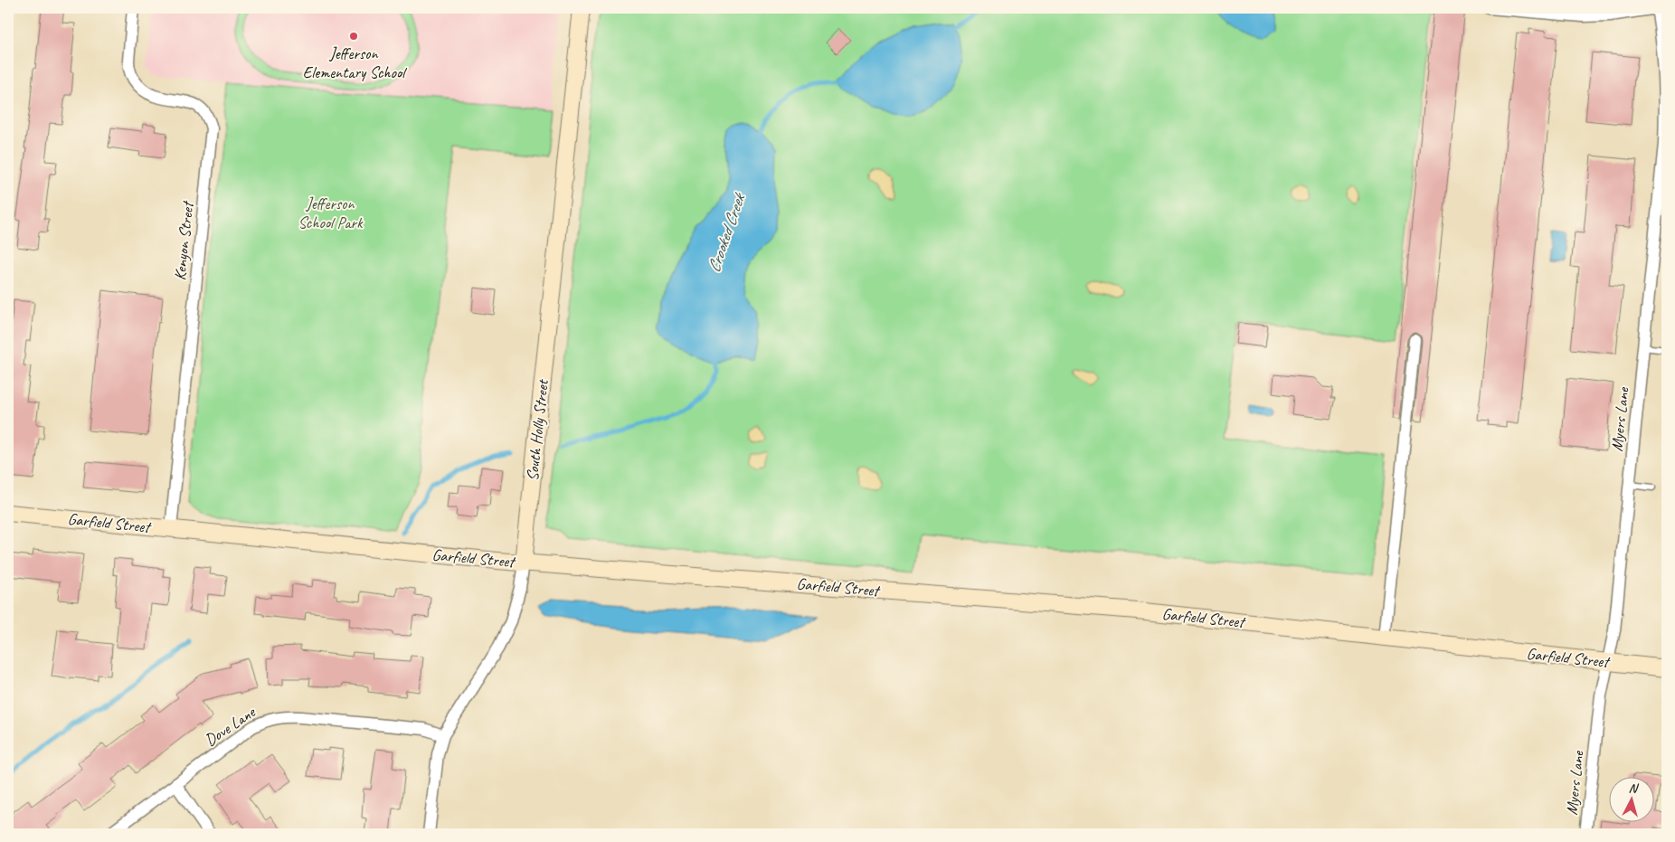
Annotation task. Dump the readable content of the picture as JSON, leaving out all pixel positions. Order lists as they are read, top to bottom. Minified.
{"streets":{"main road":["South Holly Street","Garfield Street"],"street":["Kenyon Street","Myers Lane","Dove Lane"]},"crossings":[["Kenyon Street","Garfield Street"],["Myers Lane","Garfield Street"],["South Holly Street","Garfield Street"],["South Holly Street","Dove Lane"]],"water":["Crooked Creek"],"parks":["Jefferson School Park"],"places":["Jefferson Elementary School"],"north":"top"}
